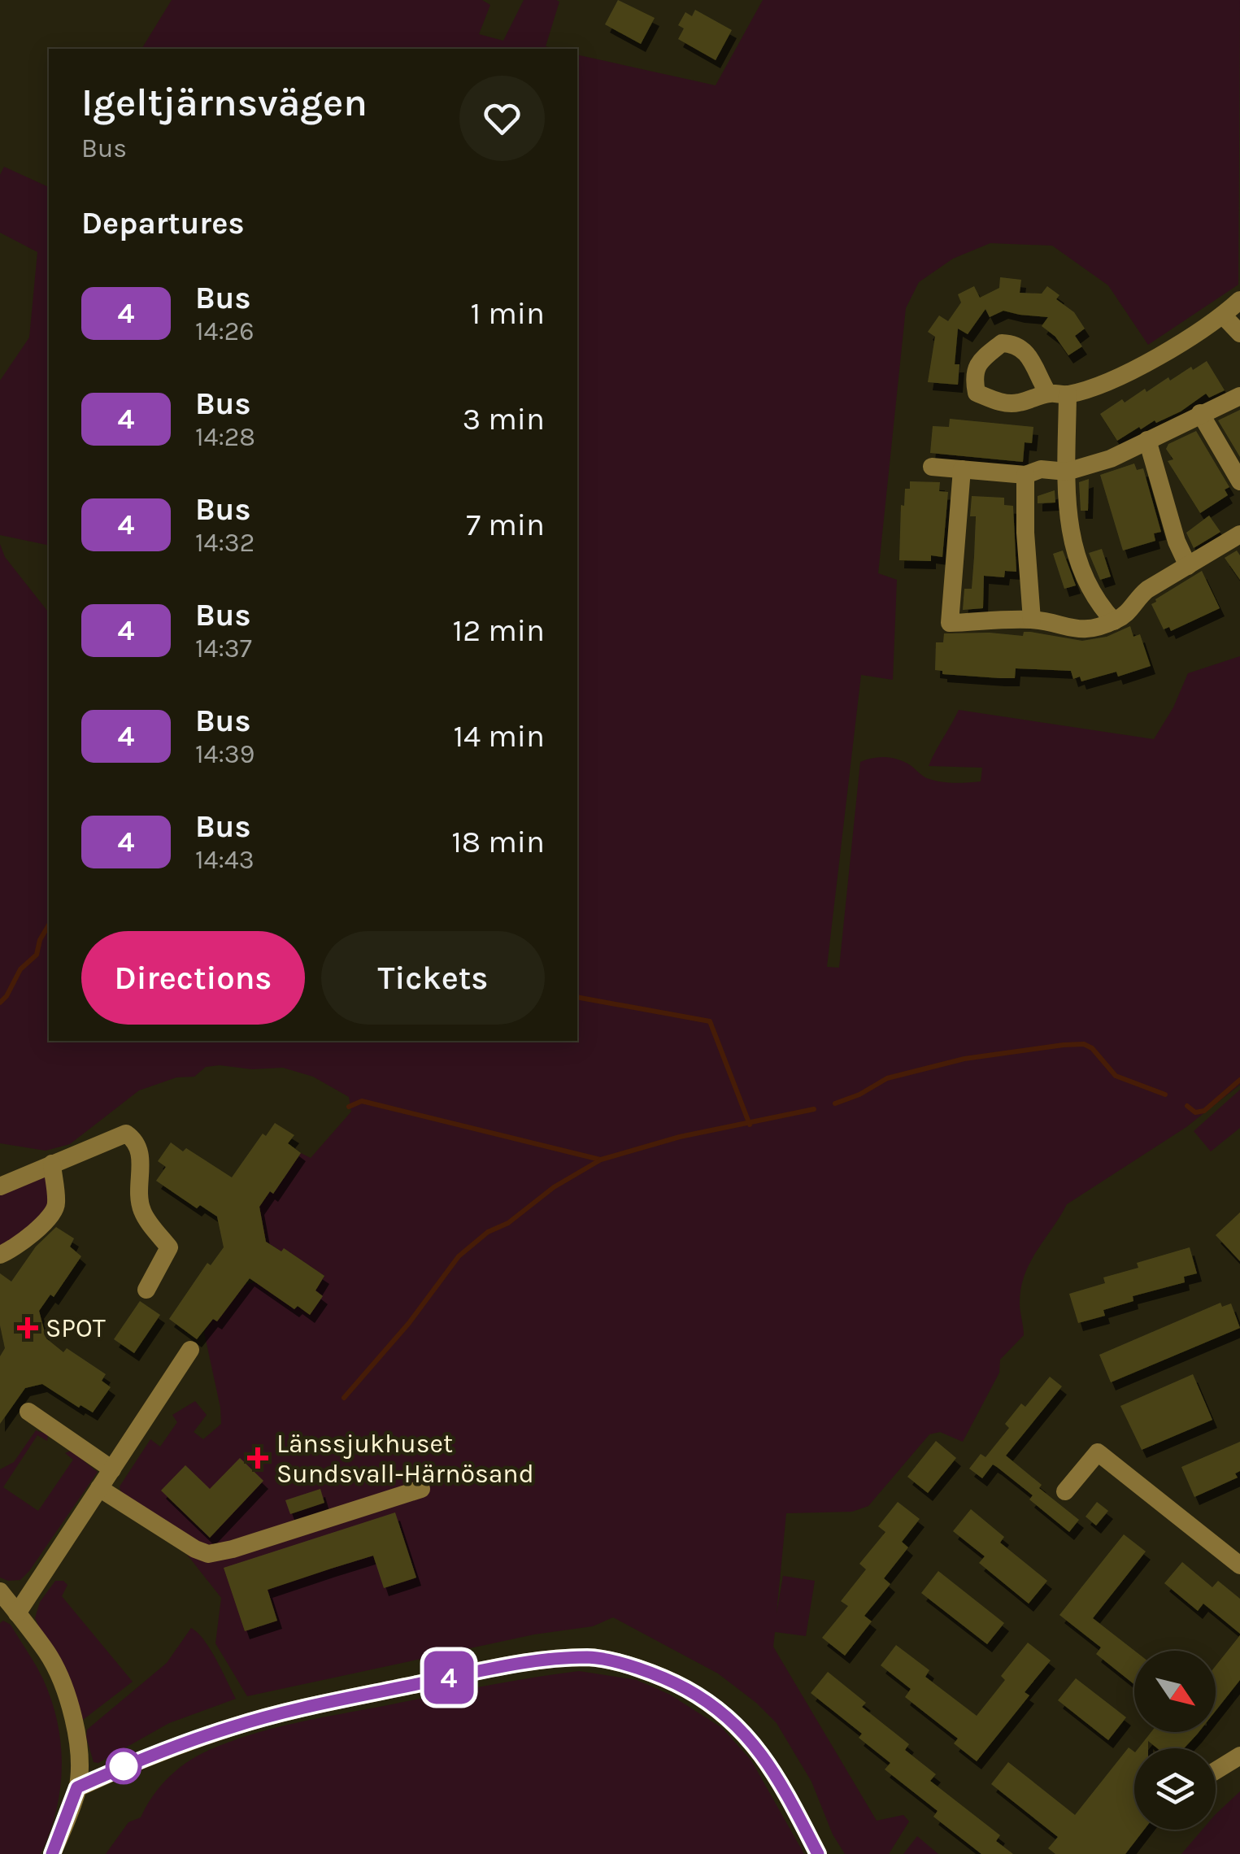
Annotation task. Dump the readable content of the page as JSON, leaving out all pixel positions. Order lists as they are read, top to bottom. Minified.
{"places":{"health":["SPOT","Länssjukhuset Sundsvall-Härnösand"]},"lines":["bus line 4"],"north":"bottom right","page":{"on_map":"4","heading":[["Igeltjärnsvägen","Bus"],"Departures"],"list":[{"mark":"4","name":"Bus","note":"14:26","value":"1 min"},{"mark":"4","name":"Bus","note":"14:28","value":"3 min"},{"mark":"4","name":"Bus","note":"14:32","value":"7 min"},{"mark":"4","name":"Bus","note":"14:37","value":"12 min"},{"mark":"4","name":"Bus","note":"14:39","value":"14 min"},{"mark":"4","name":"Bus","note":"14:43","value":"18 min"}],"buttons":["Directions","Tickets"]}}
